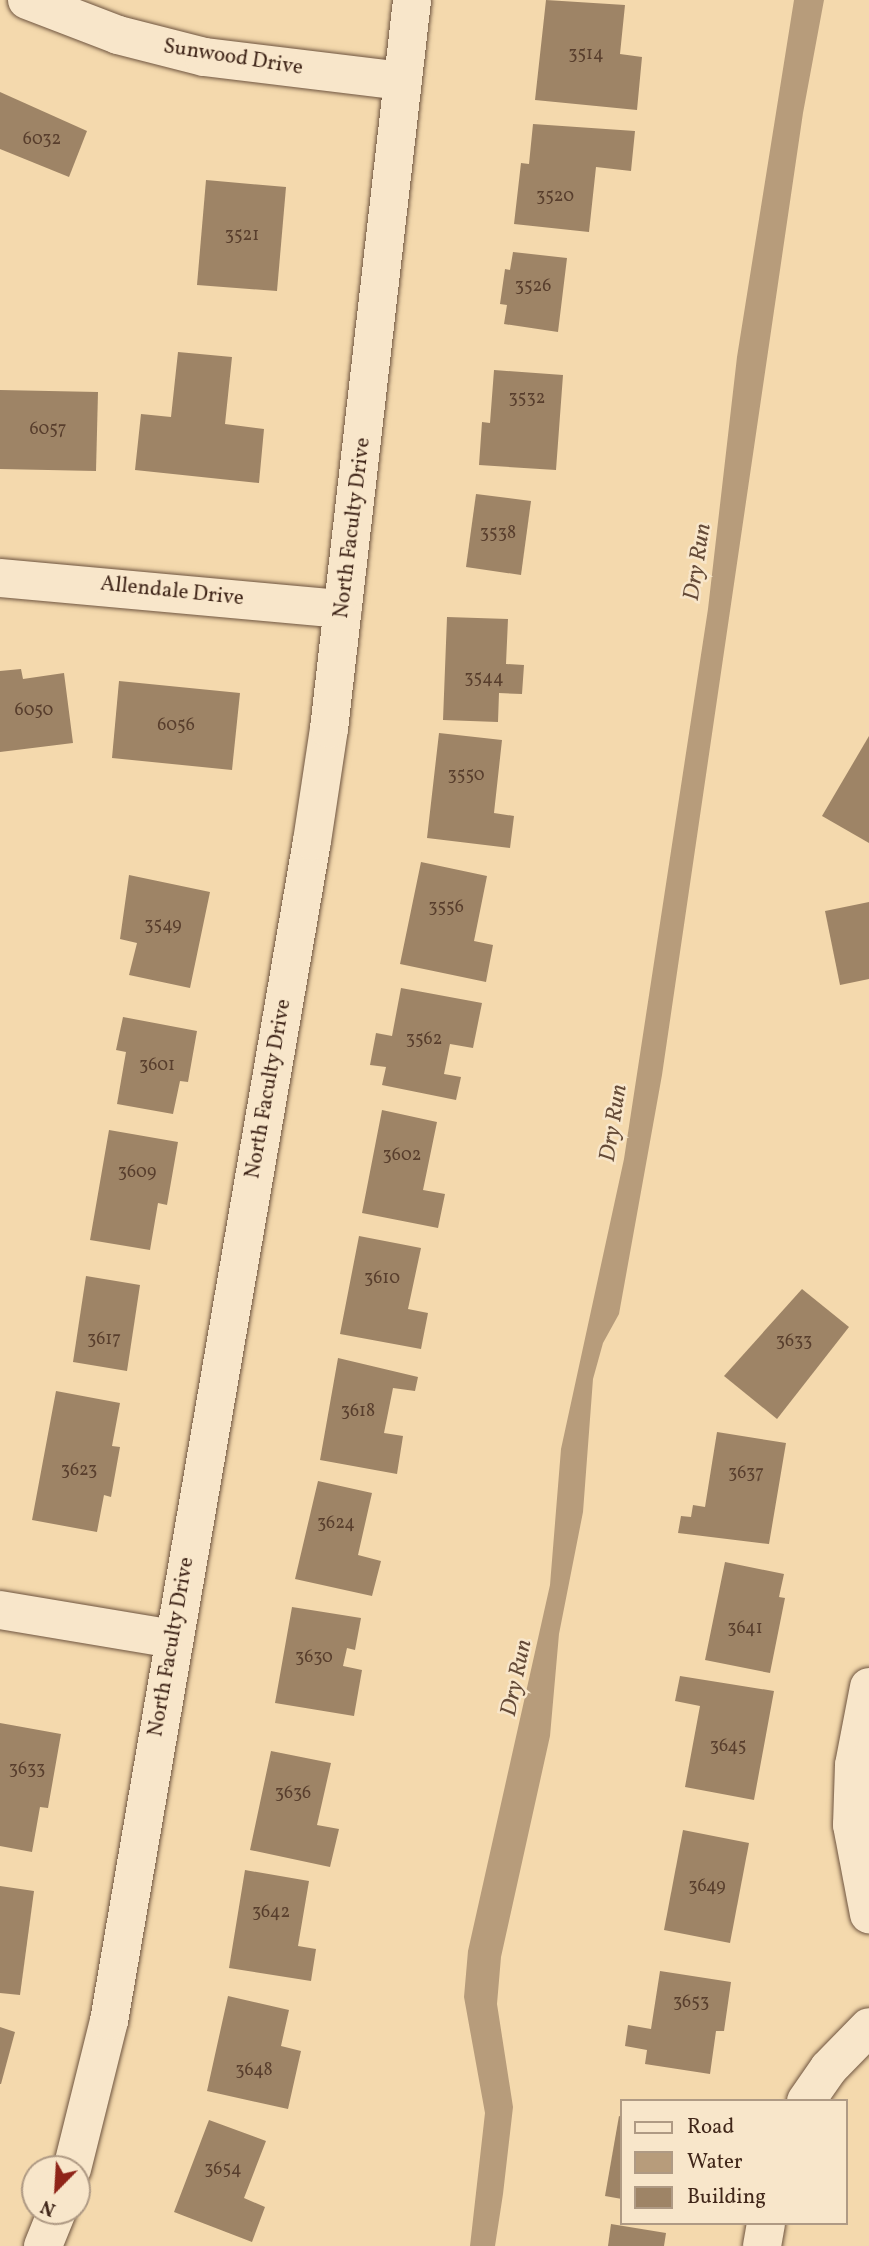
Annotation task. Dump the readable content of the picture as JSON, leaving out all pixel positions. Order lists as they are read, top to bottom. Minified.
{"streets":{"street":["Sunwood Drive","North Faculty Drive","Allendale Drive"]},"crossings":[["Sunwood Drive","North Faculty Drive"],["North Faculty Drive","Allendale Drive"]],"water":["Dry Run"],"house_numbers":["3514","6032","3520","3521","3526","3532","6057","3538","3544","6050","6056","3550","3556","3549","3562","3601","3602","3609","3610","3617","3633","3618","3623","3637","3624","3641","3630","3645","3633","3636","3649","3642","3653","3648","3654"],"legend":["Road","Water","Building"],"north":"bottom left"}
